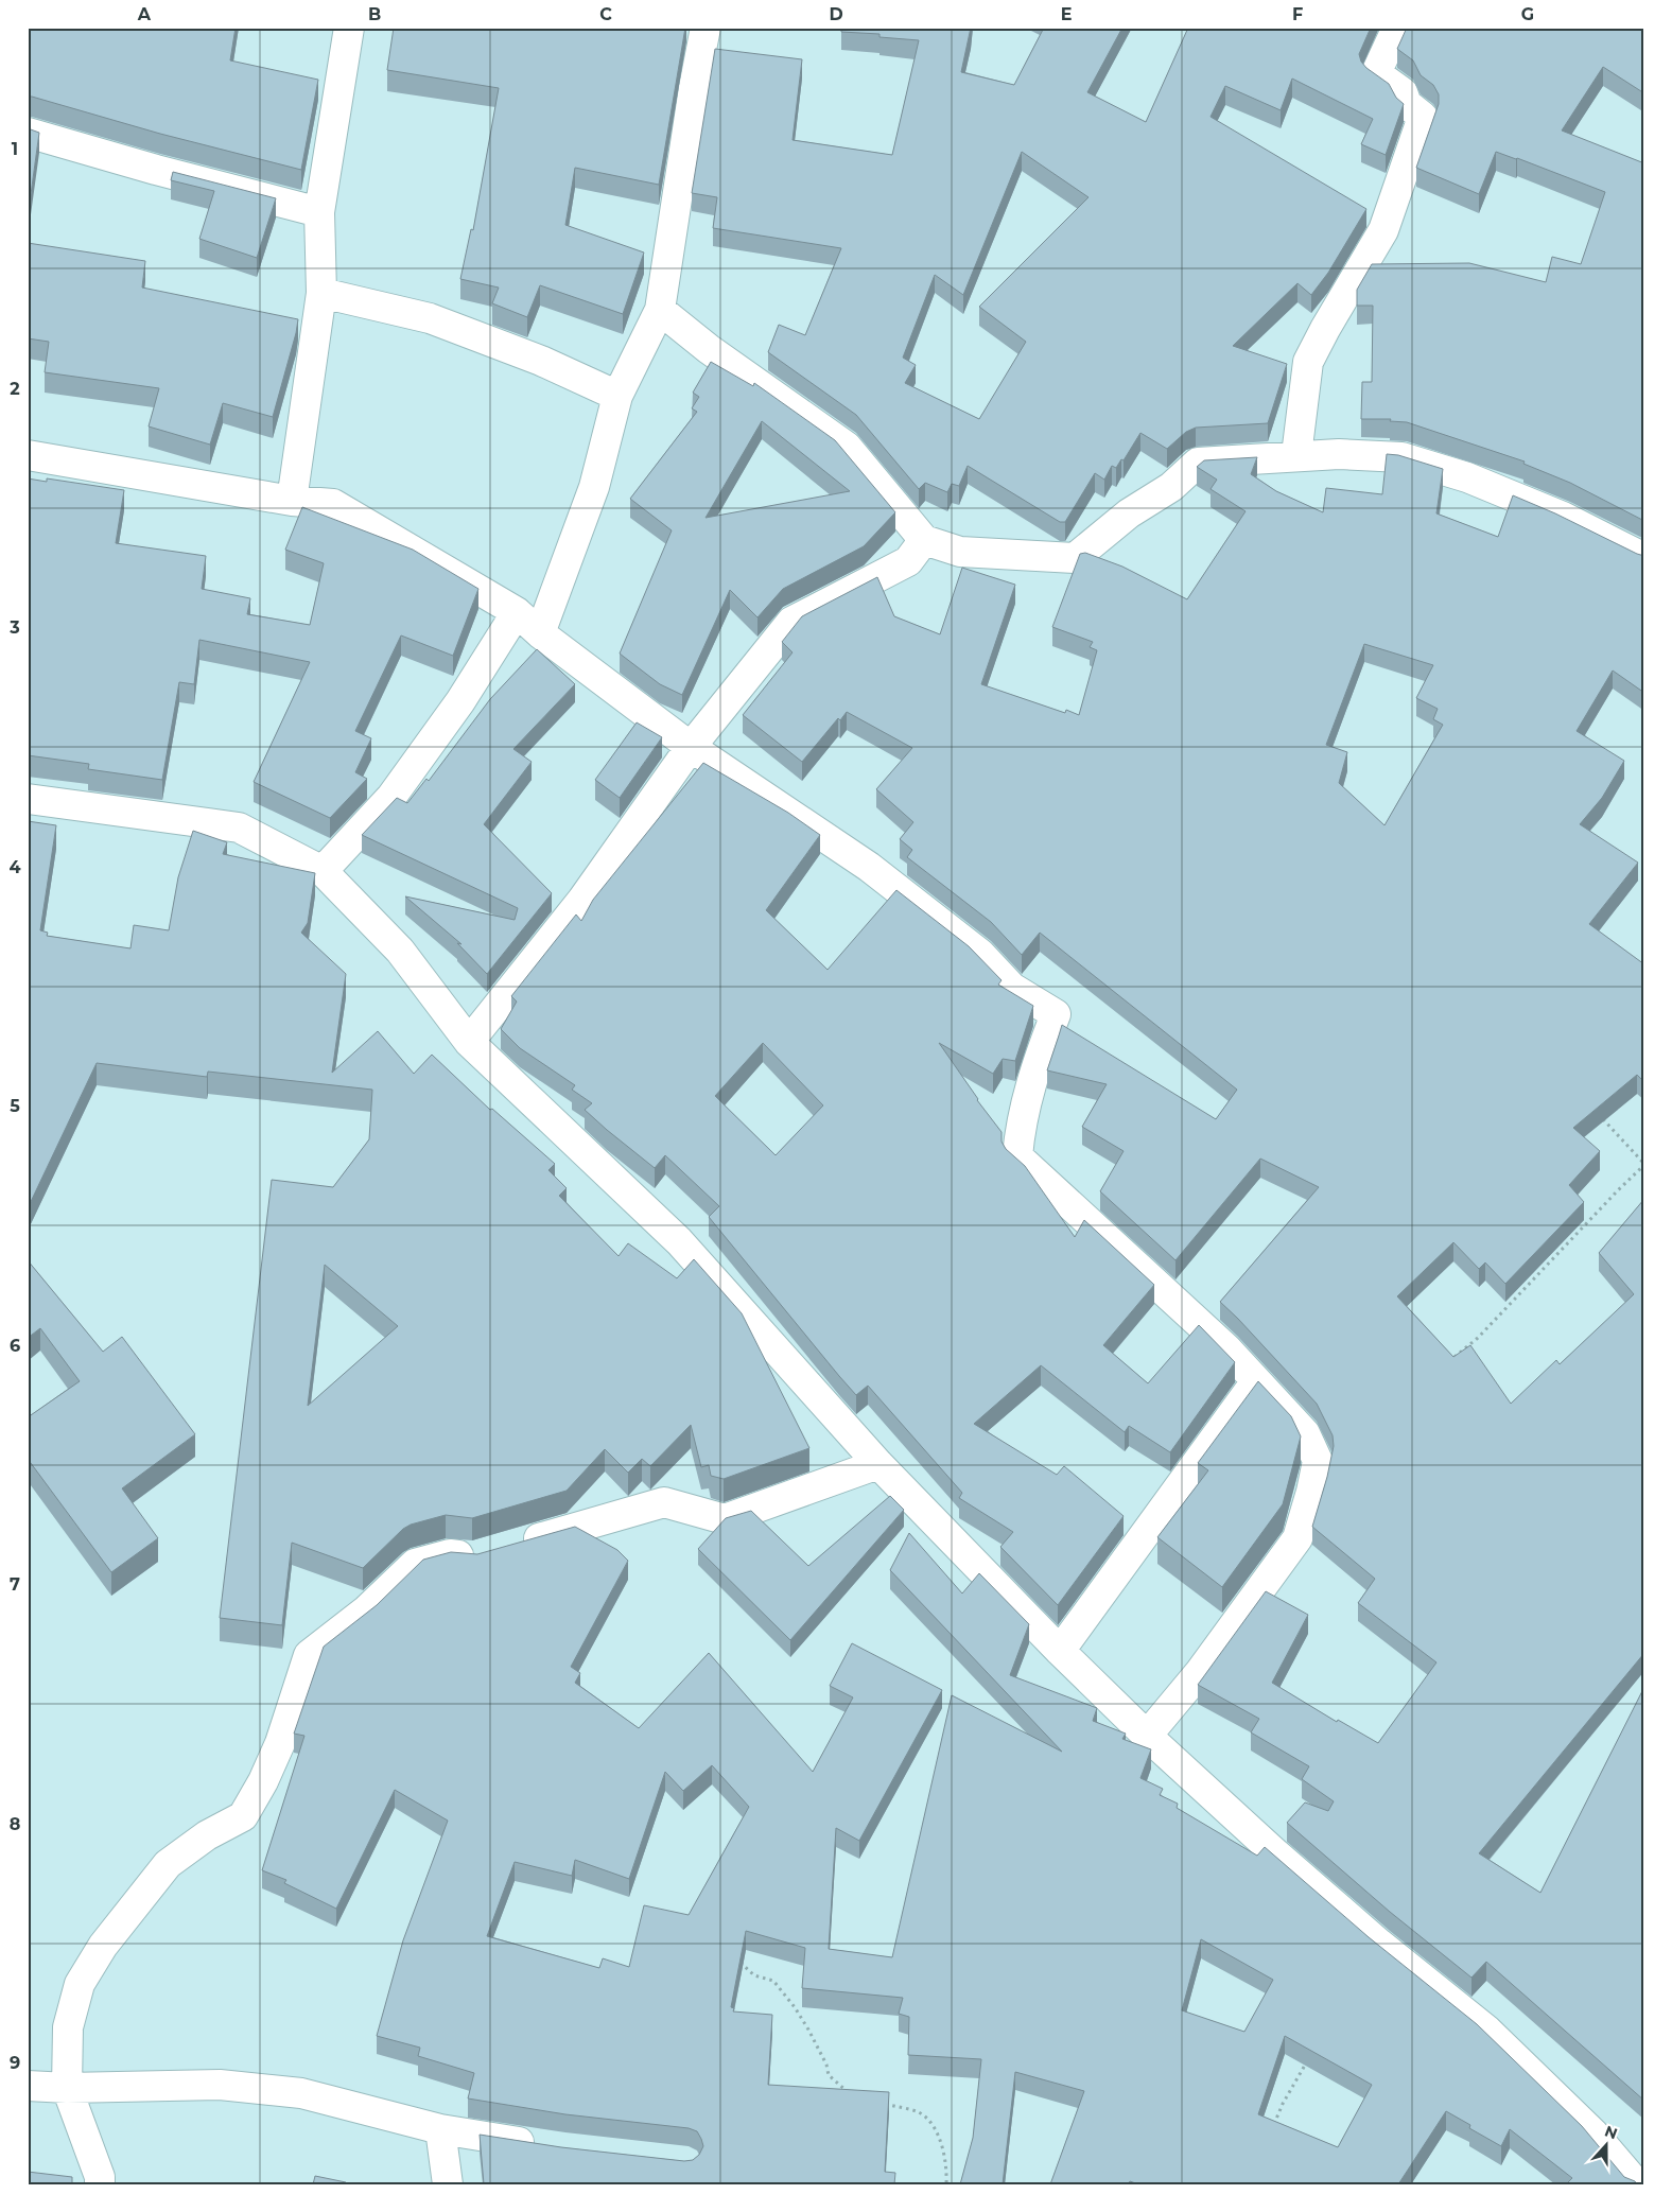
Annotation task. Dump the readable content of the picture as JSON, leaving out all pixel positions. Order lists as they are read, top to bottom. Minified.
{"north":"top","grid":{"columns":["A","B","C","D","E","F","G"],"rows":["1","2","3","4","5","6","7","8","9"]}}
